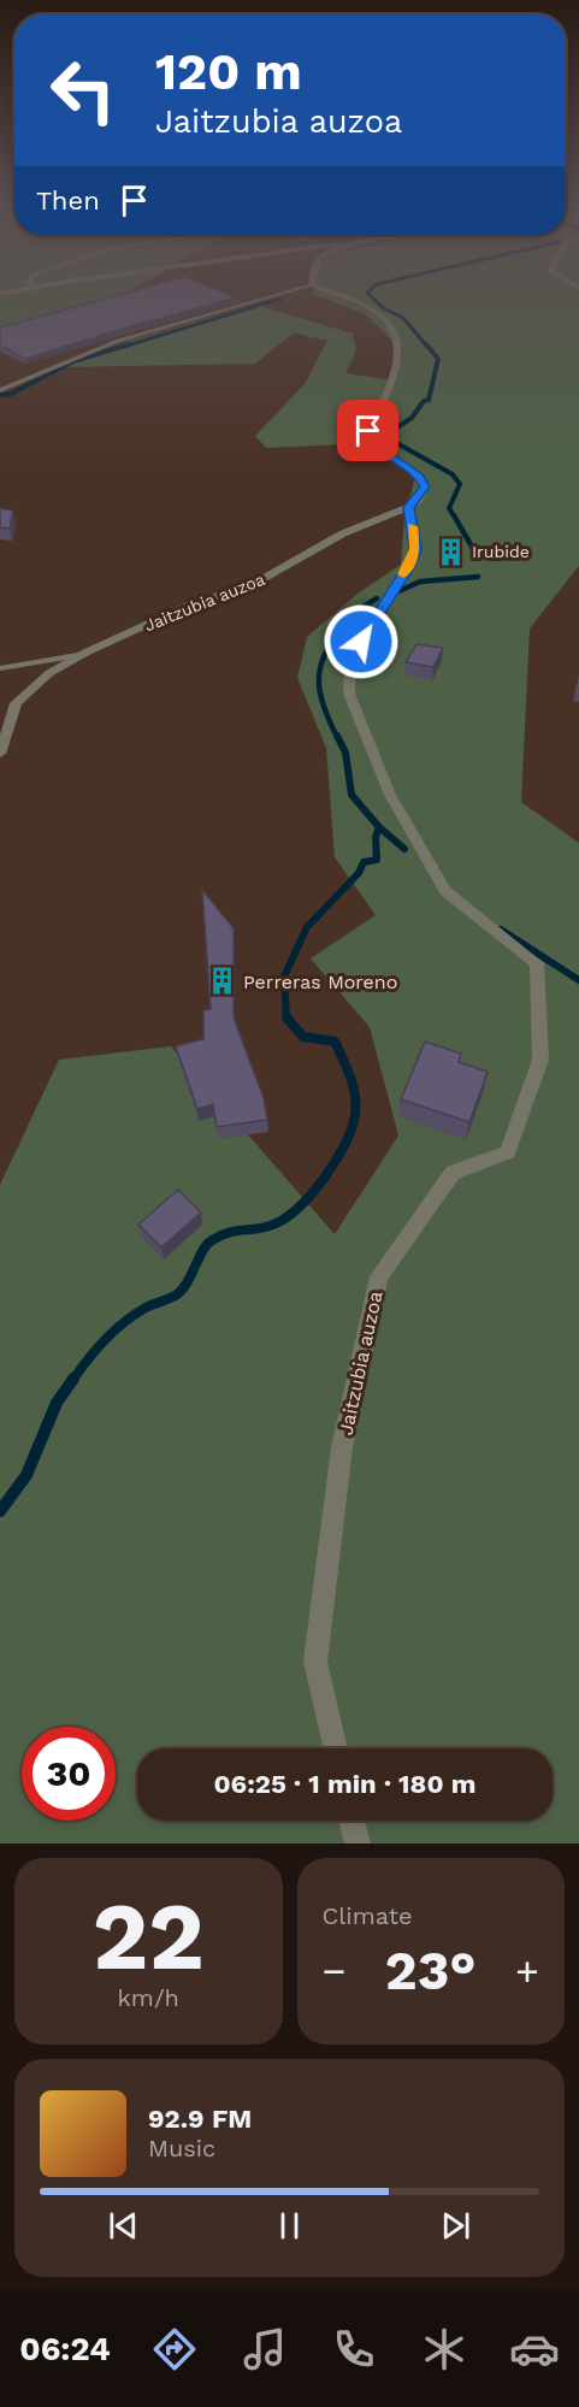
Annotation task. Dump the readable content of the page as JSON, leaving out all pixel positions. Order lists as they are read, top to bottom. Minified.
{"streets":{"street":["Jaitzubia auzoa"]},"places":{"building":["Irubide","Perreras Moreno"]},"page":{"turn":["120 m","Jaitzubia auzoa"],"then":"Then","limit":"30","trip":"06:25 · 1 min · 180 m","tile":[["22","km/h"],"Climate"],"heat":["−","23°","+"],"song":["92.9 FM","Music"],"tabs":"06:24"}}
